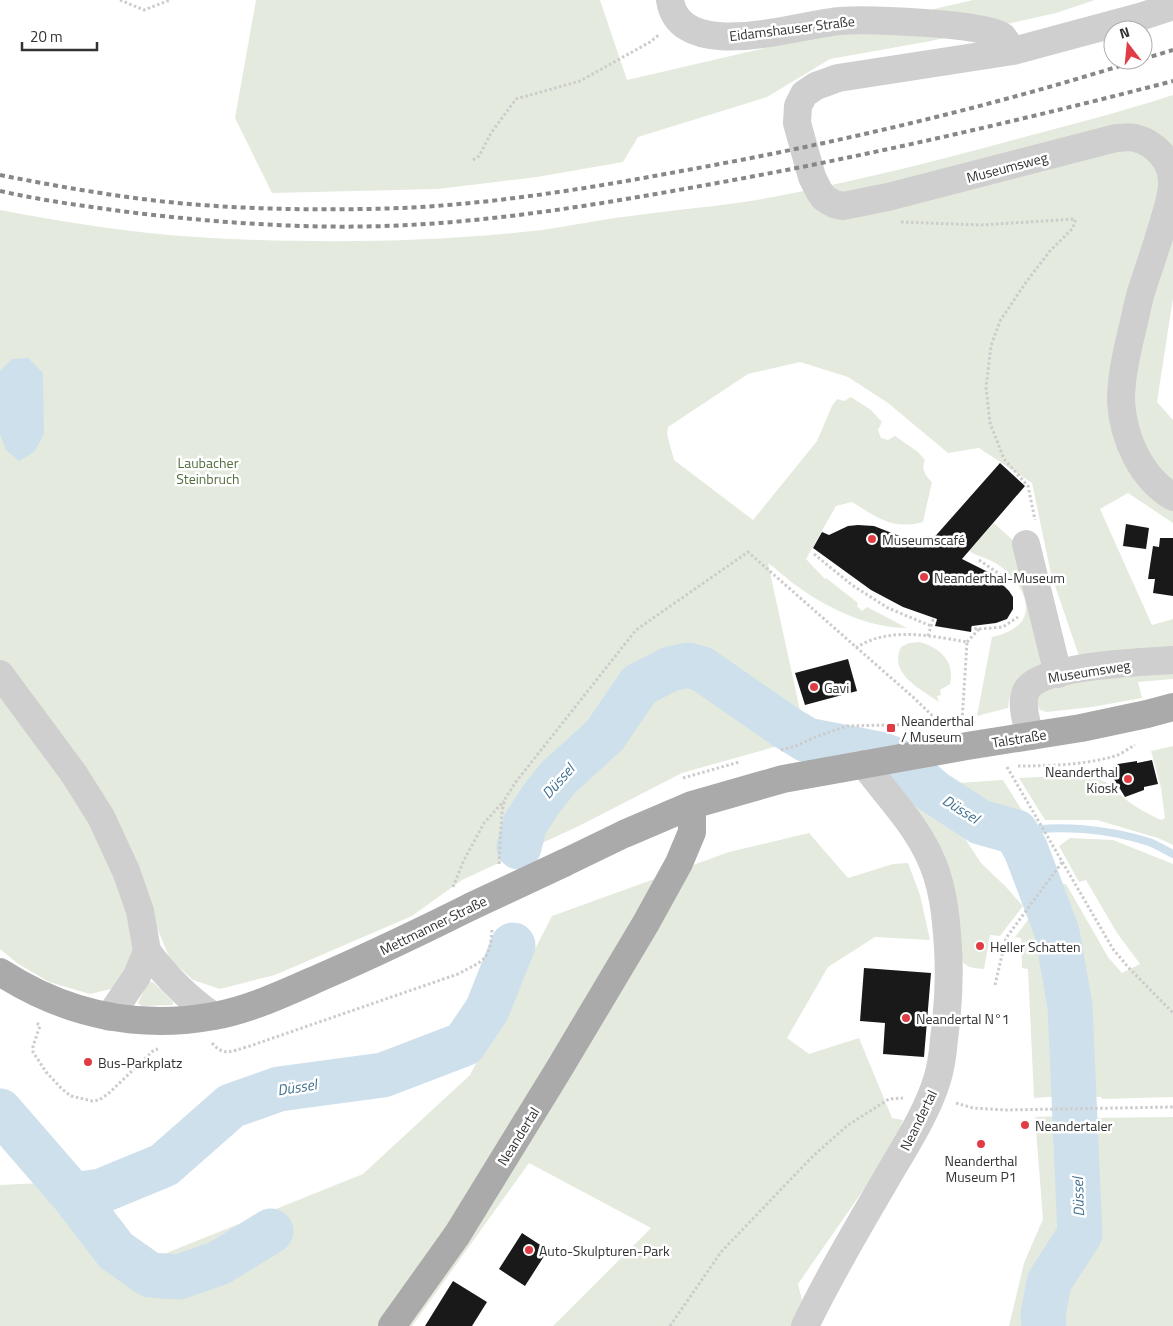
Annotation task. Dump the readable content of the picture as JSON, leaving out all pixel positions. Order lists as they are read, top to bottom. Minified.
{"streets":{"main road":["Talstraße","Mettmanner Straße","Neandertal"],"lane":["Eidamshauser Straße","Museumsweg"]},"crossings":[["Eidamshauser Straße","Museumsweg"],["Museumsweg","Talstraße"],["Talstraße","Mettmanner Straße"],["Talstraße","Neandertal"],["Mettmanner Straße","Neandertal"]],"water":["Düssel"],"parks":["Laubacher Steinbruch"],"places":{"other":["Museumscafé","Neanderthal-Museum","Gavi","Neanderthal Kiosk","Heller Schatten","Neandertal N°1","Bus-Parkplatz","Neandertaler","Neanderthal Museum P1","Auto-Skulpturen-Park"],"transit":["Neanderthal / Museum"]},"scale_bar":"20 m","north":"top"}
